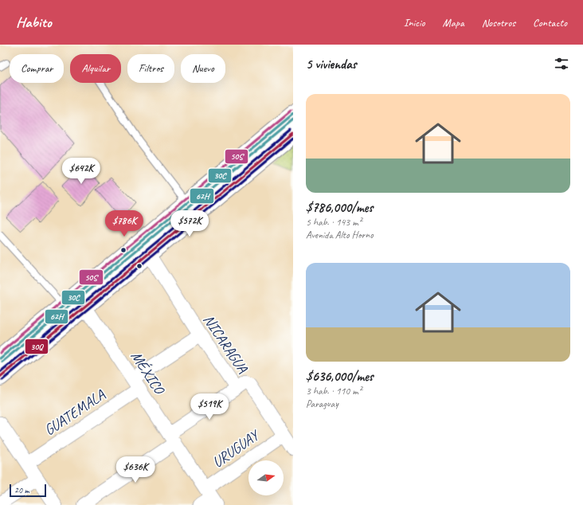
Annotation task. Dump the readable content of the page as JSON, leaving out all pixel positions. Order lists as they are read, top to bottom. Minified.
{"streets":{"street":["NICARAGUA","MÉXICO","GUATEMALA","URUGUAY"]},"crossings":[["NICARAGUA","GUATEMALA"],["NICARAGUA","URUGUAY"],["MÉXICO","GUATEMALA"],["MÉXICO","URUGUAY"]],"lines":["transit line 50S","transit line 30C","transit line 62H","transit line 30Q"],"scale_bar":"20 m","north":"right","page":{"header":"Habito","nav":["Inicio","Mapa","Nosotros","Contacto"],"heading":"5 viviendas","chip":["Comprar","Alquilar","Filtros","Nuevo"],"list":[{"name":"$786,000/mes","note":"5 hab. · 143 m² · Avenida Alto Horno"},{"name":"$636,000/mes","note":"3 hab. · 110 m² · Paraguay"}],"price":["$642K","$786K","$572K","$519K","$636K"],"scale":"20 m"}}
